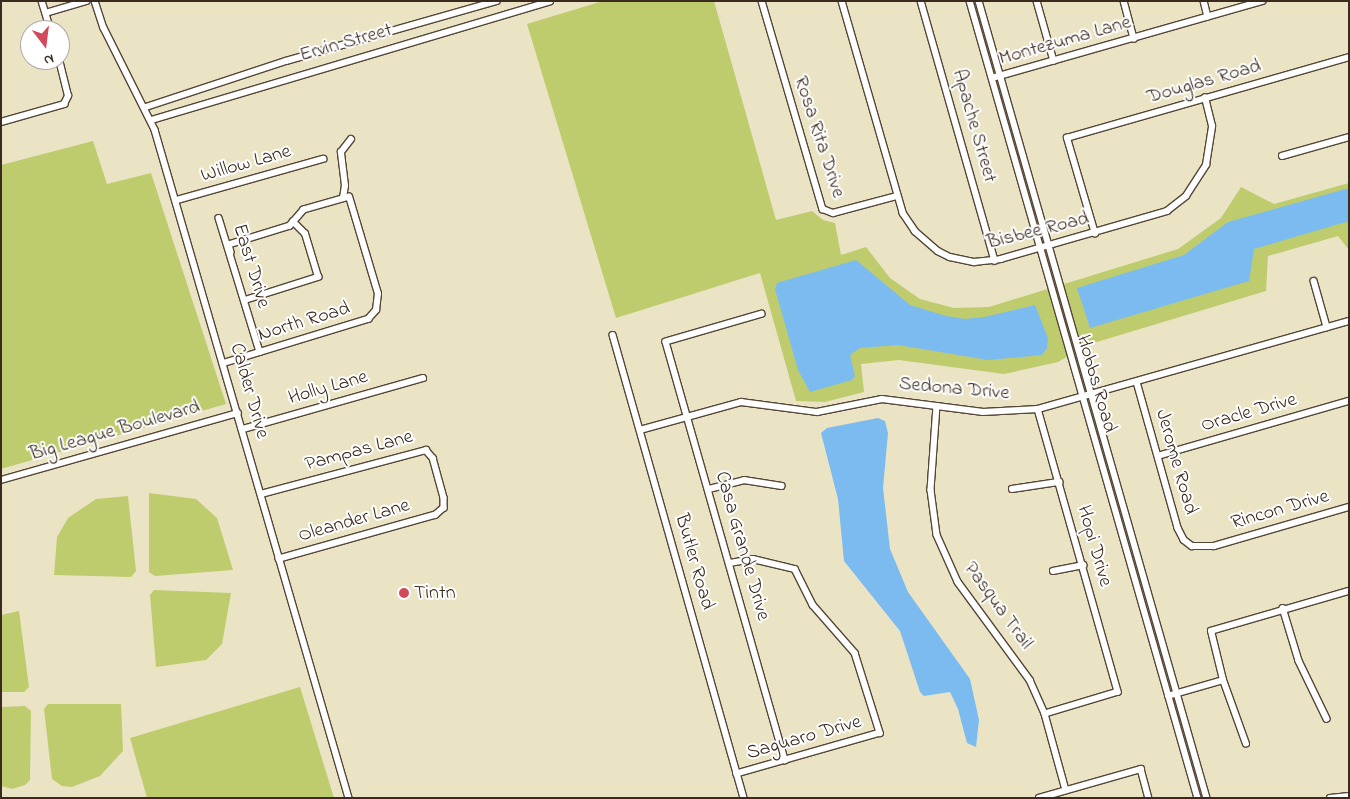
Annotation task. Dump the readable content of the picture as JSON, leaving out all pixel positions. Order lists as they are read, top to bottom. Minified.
{"streets":{"street":["Montezuma Lane","Ervin Street","Douglas Road","Apache Street","Rosa Rita Drive","Willow Lane","Bisbee Road","East Drive","North Road","Hobbs Road","Holly Lane","Sedona Drive","Calder Drive","Oracle Drive","Big League Boulevard","Pampas Lane","Jerome Road","Rincon Drive","Oleander Lane","Casa Grande Drive","Hopi Drive","Butler Road","Pasqua Trail","Saguaro Drive"]},"crossings":[["Montezuma Lane","Hobbs Road"],["Ervin Street","Calder Drive"],["Douglas Road","Bisbee Road"],["Apache Street","Bisbee Road"],["Rosa Rita Drive","Bisbee Road"],["Willow Lane","Calder Drive"],["Bisbee Road","Hobbs Road"],["East Drive","North Road"],["North Road","Calder Drive"],["Hobbs Road","Sedona Drive"],["Holly Lane","Calder Drive"],["Sedona Drive","Jerome Road"],["Sedona Drive","Casa Grande Drive"],["Sedona Drive","Hopi Drive"],["Sedona Drive","Butler Road"],["Sedona Drive","Pasqua Trail"],["Calder Drive","Big League Boulevard"],["Calder Drive","Pampas Lane"],["Calder Drive","Oleander Lane"],["Oracle Drive","Jerome Road"],["Pampas Lane","Oleander Lane"],["Jerome Road","Rincon Drive"],["Casa Grande Drive","Saguaro Drive"],["Hopi Drive","Pasqua Trail"],["Butler Road","Saguaro Drive"]],"places":["Tintn"],"north":"bottom"}
